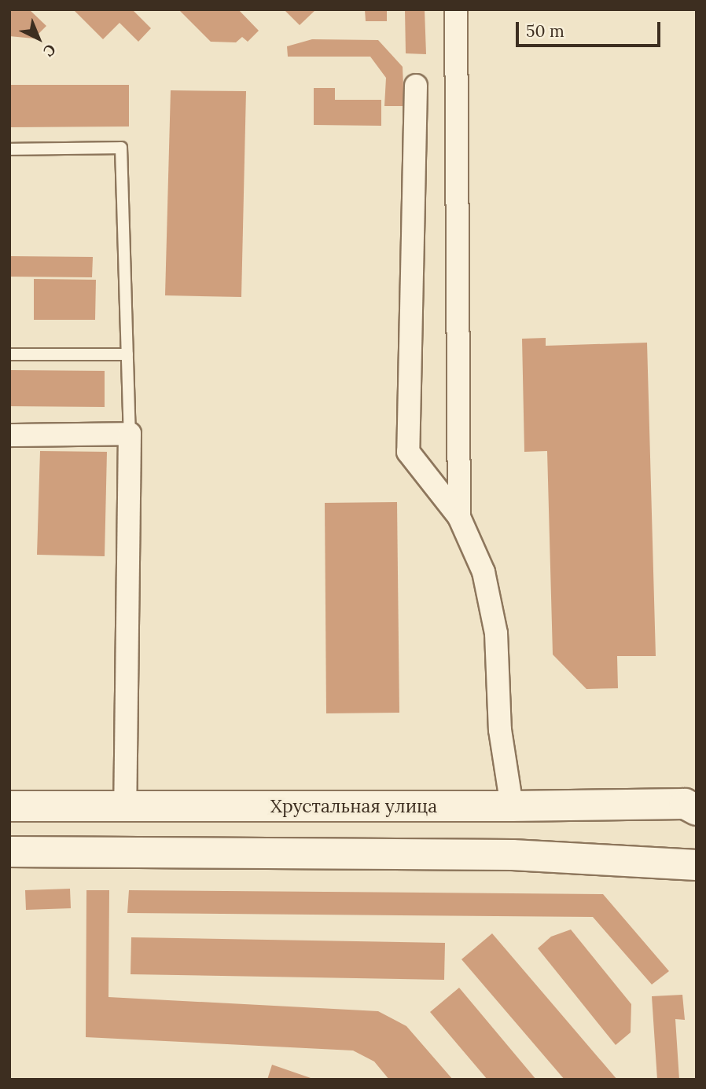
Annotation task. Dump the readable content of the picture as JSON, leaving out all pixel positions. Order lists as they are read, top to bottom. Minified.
{"streets":{"street":["Хрустальная улица"]},"scale_bar":"50 m","north":"bottom right"}
